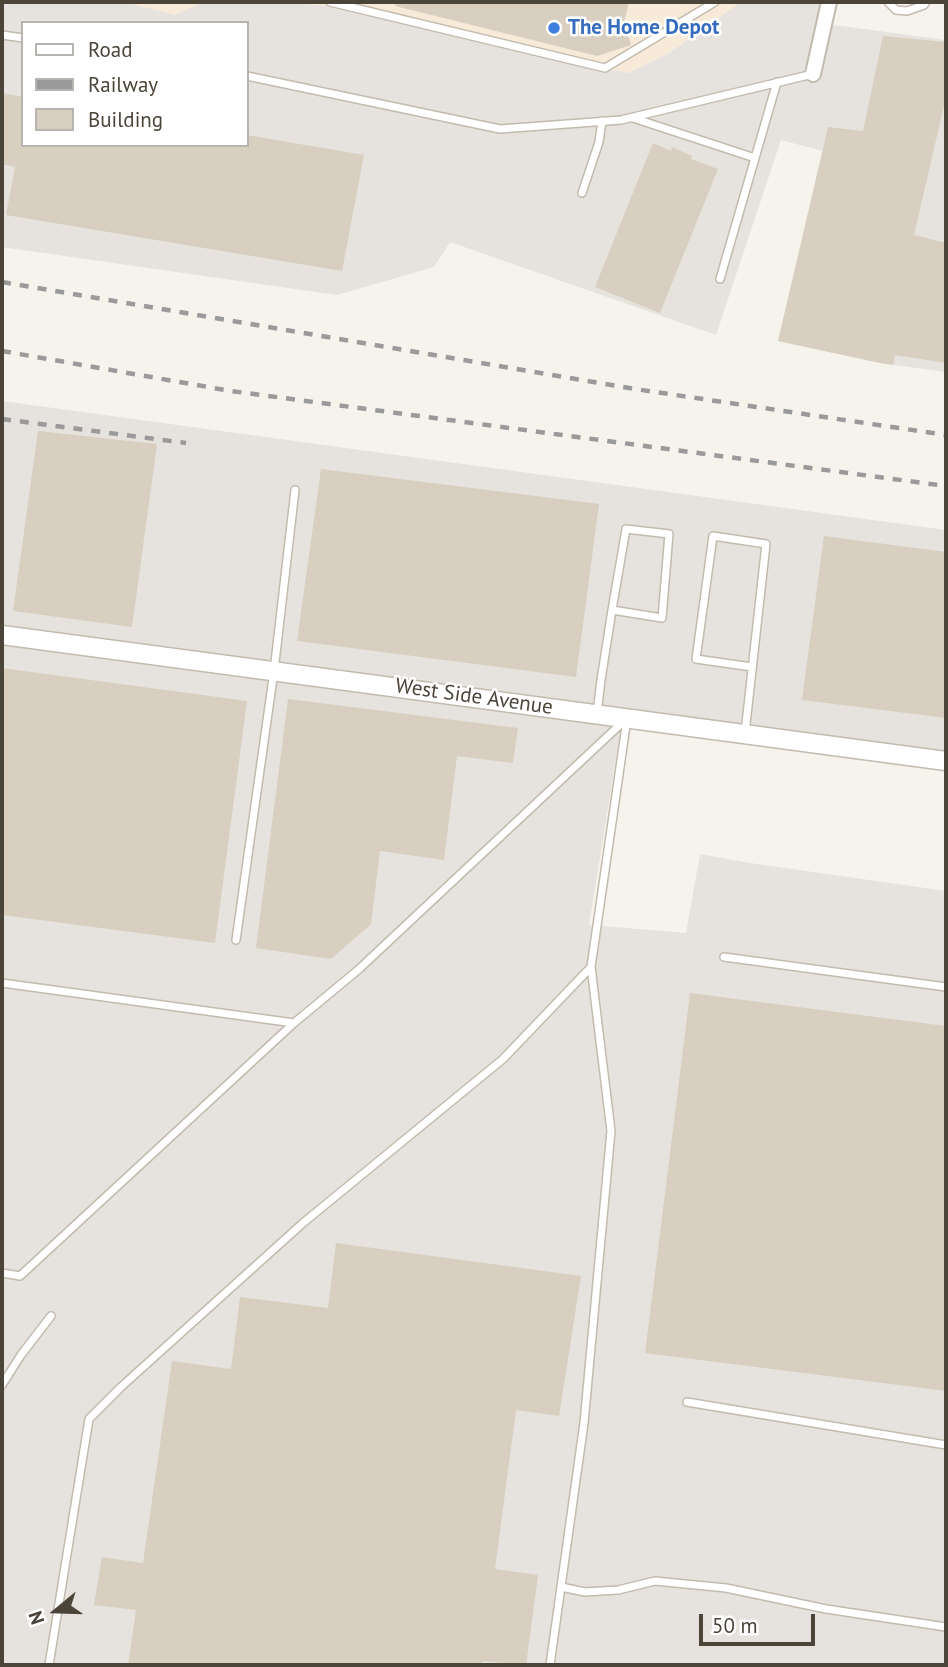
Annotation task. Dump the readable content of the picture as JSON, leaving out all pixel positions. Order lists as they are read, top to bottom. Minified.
{"streets":{"street":["West Side Avenue"]},"places":["The Home Depot"],"legend":["Road","Railway","Building"],"scale_bar":"50 m","north":"left"}
